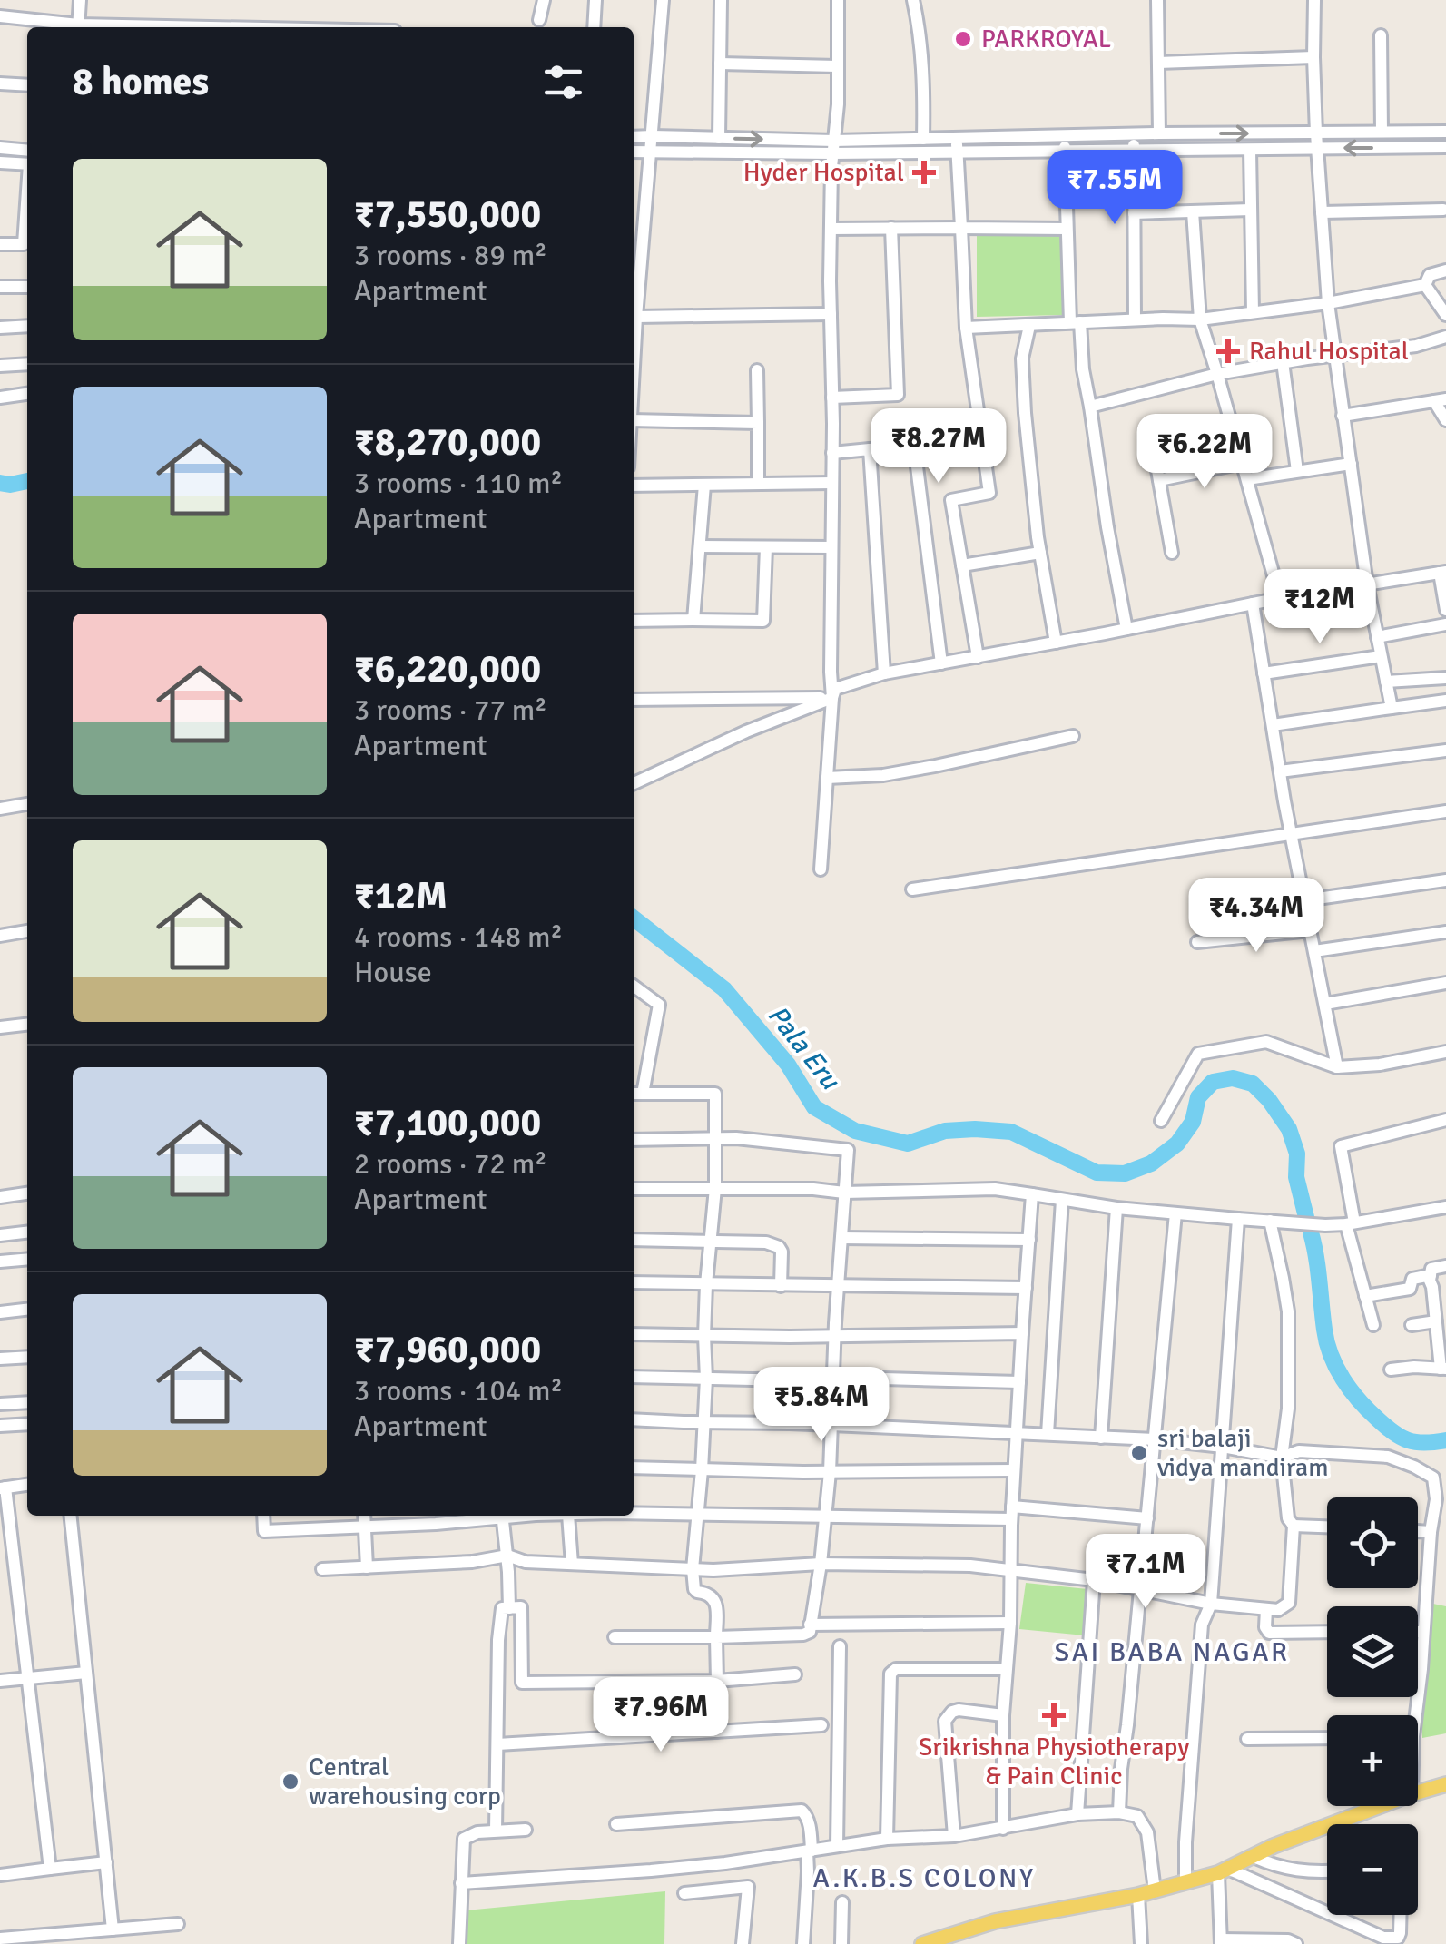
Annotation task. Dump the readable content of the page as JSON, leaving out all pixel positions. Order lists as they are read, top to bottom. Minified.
{"districts":["SAI BABA NAGAR","A.K.B.S COLONY"],"water":["Pala Eru"],"places":{"other":["PARKROYAL","sri balaji vidya mandiram","Central warehousing corp"],"health":["Hyder Hospital","Rahul Hospital","Srikrishna Physiotherapy & Pain Clinic"]},"page":{"heading":"8 homes","list":[{"name":"₹7,550,000","note":"3 rooms · 89 m² · Apartment"},{"name":"₹8,270,000","note":"3 rooms · 110 m² · Apartment"},{"name":"₹6,220,000","note":"3 rooms · 77 m² · Apartment"},{"name":"₹12M","note":"4 rooms · 148 m² · House"},{"name":"₹7,100,000","note":"2 rooms · 72 m² · Apartment"},{"name":"₹7,960,000","note":"3 rooms · 104 m² · Apartment"}],"price":["₹7.55M","₹8.27M","₹6.22M","₹12M","₹4.34M","₹5.84M","₹7.1M","₹7.96M"],"map_buttons":["+","−"]}}
